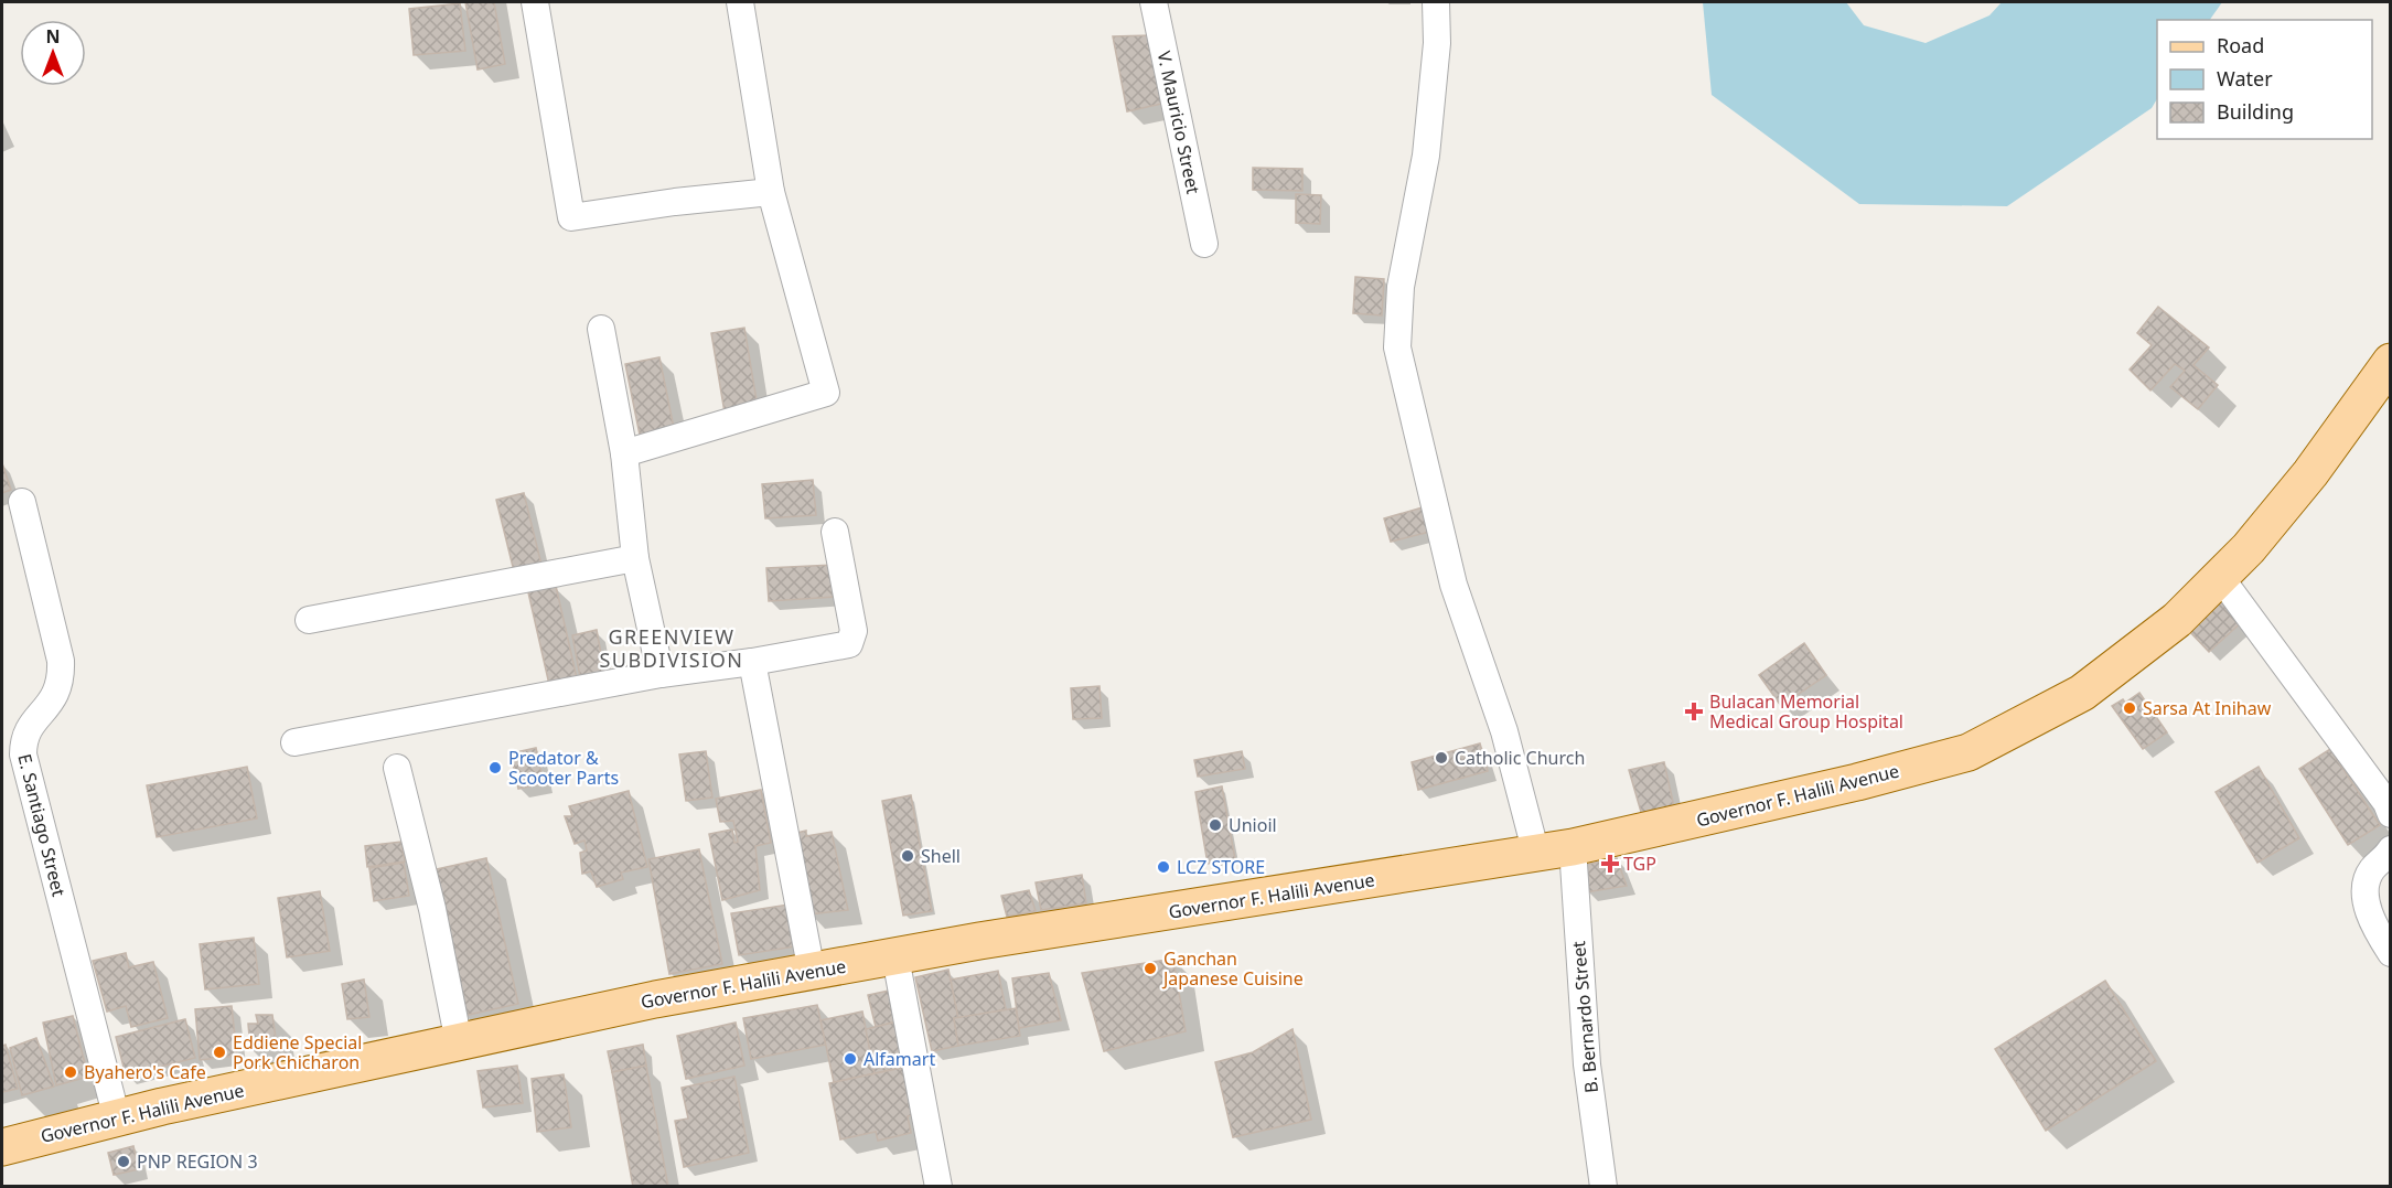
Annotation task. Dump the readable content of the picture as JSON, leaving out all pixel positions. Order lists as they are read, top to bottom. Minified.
{"streets":{"main road":["Governor F. Halili Avenue"],"street":["V. Mauricio Street","E. Santiago Street","B. Bernardo Street"]},"crossings":[["Governor F. Halili Avenue","E. Santiago Street"],["Governor F. Halili Avenue","B. Bernardo Street"]],"districts":["GREENVIEW SUBDIVISION"],"places":{"other":["Sarsa At Inihaw","Catholic Church","Predator & Scooter Parts","Unioil","Shell","LCZ STORE","Ganchan Japanese Cuisine","Eddiene Special Pork Chicharon","Alfamart","Byahero's Cafe","PNP REGION 3"],"health":["Bulacan Memorial Medical Group Hospital","TGP"]},"legend":["Road","Water","Building"],"north":"top"}
